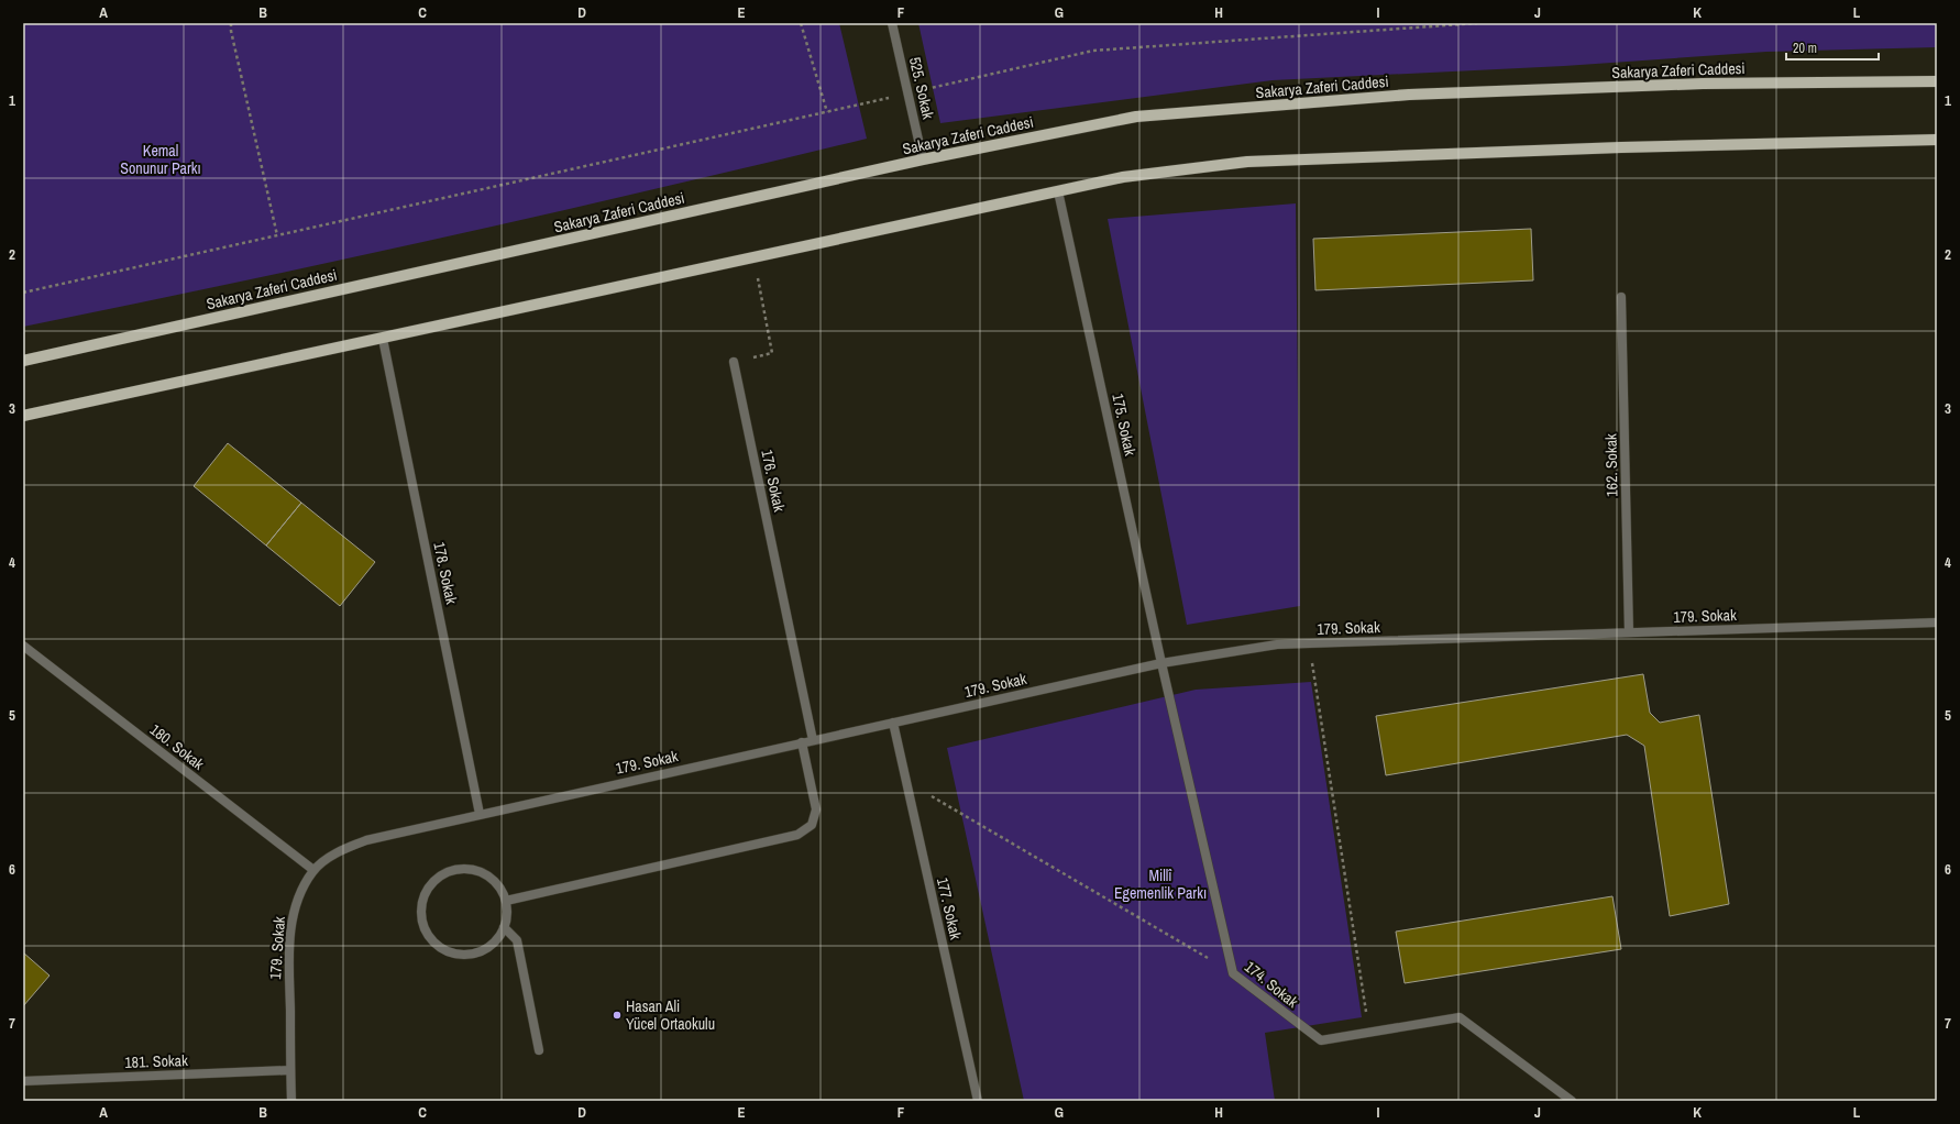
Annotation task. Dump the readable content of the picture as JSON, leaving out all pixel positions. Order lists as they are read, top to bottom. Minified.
{"streets":{"main road":["Sakarya Zaferi Caddesi"],"street":["525. Sokak","175. Sokak","162. Sokak","176. Sokak","178. Sokak","179. Sokak","180. Sokak","177. Sokak","174. Sokak","181. Sokak"]},"crossings":[["Sakarya Zaferi Caddesi","525. Sokak"],["175. Sokak","179. Sokak"],["175. Sokak","174. Sokak"],["162. Sokak","179. Sokak"],["176. Sokak","179. Sokak"],["178. Sokak","179. Sokak"],["179. Sokak","180. Sokak"],["179. Sokak","177. Sokak"],["179. Sokak","174. Sokak"],["179. Sokak","181. Sokak"]],"parks":["Kemal Sonunur Parkı","Millî Egemenlik Parkı"],"places":["Hasan Ali Yücel Ortaokulu"],"scale_bar":"20 m","grid":{"columns":["A","B","C","D","E","F","G","H","I","J","K","L"],"rows":["1","2","3","4","5","6","7"]}}
